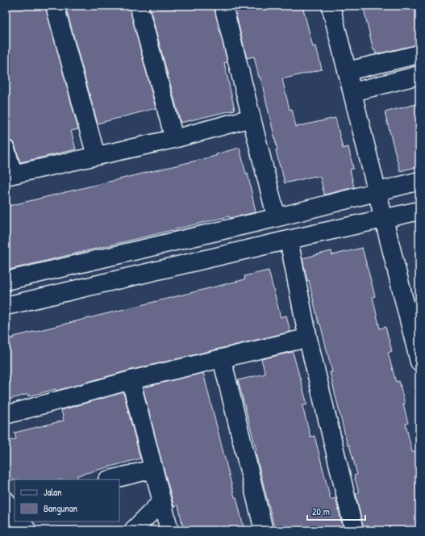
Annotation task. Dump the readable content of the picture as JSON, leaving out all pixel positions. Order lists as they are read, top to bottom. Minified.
{"legend":["Jalan","Bangunan"],"scale_bar":"20 m"}
